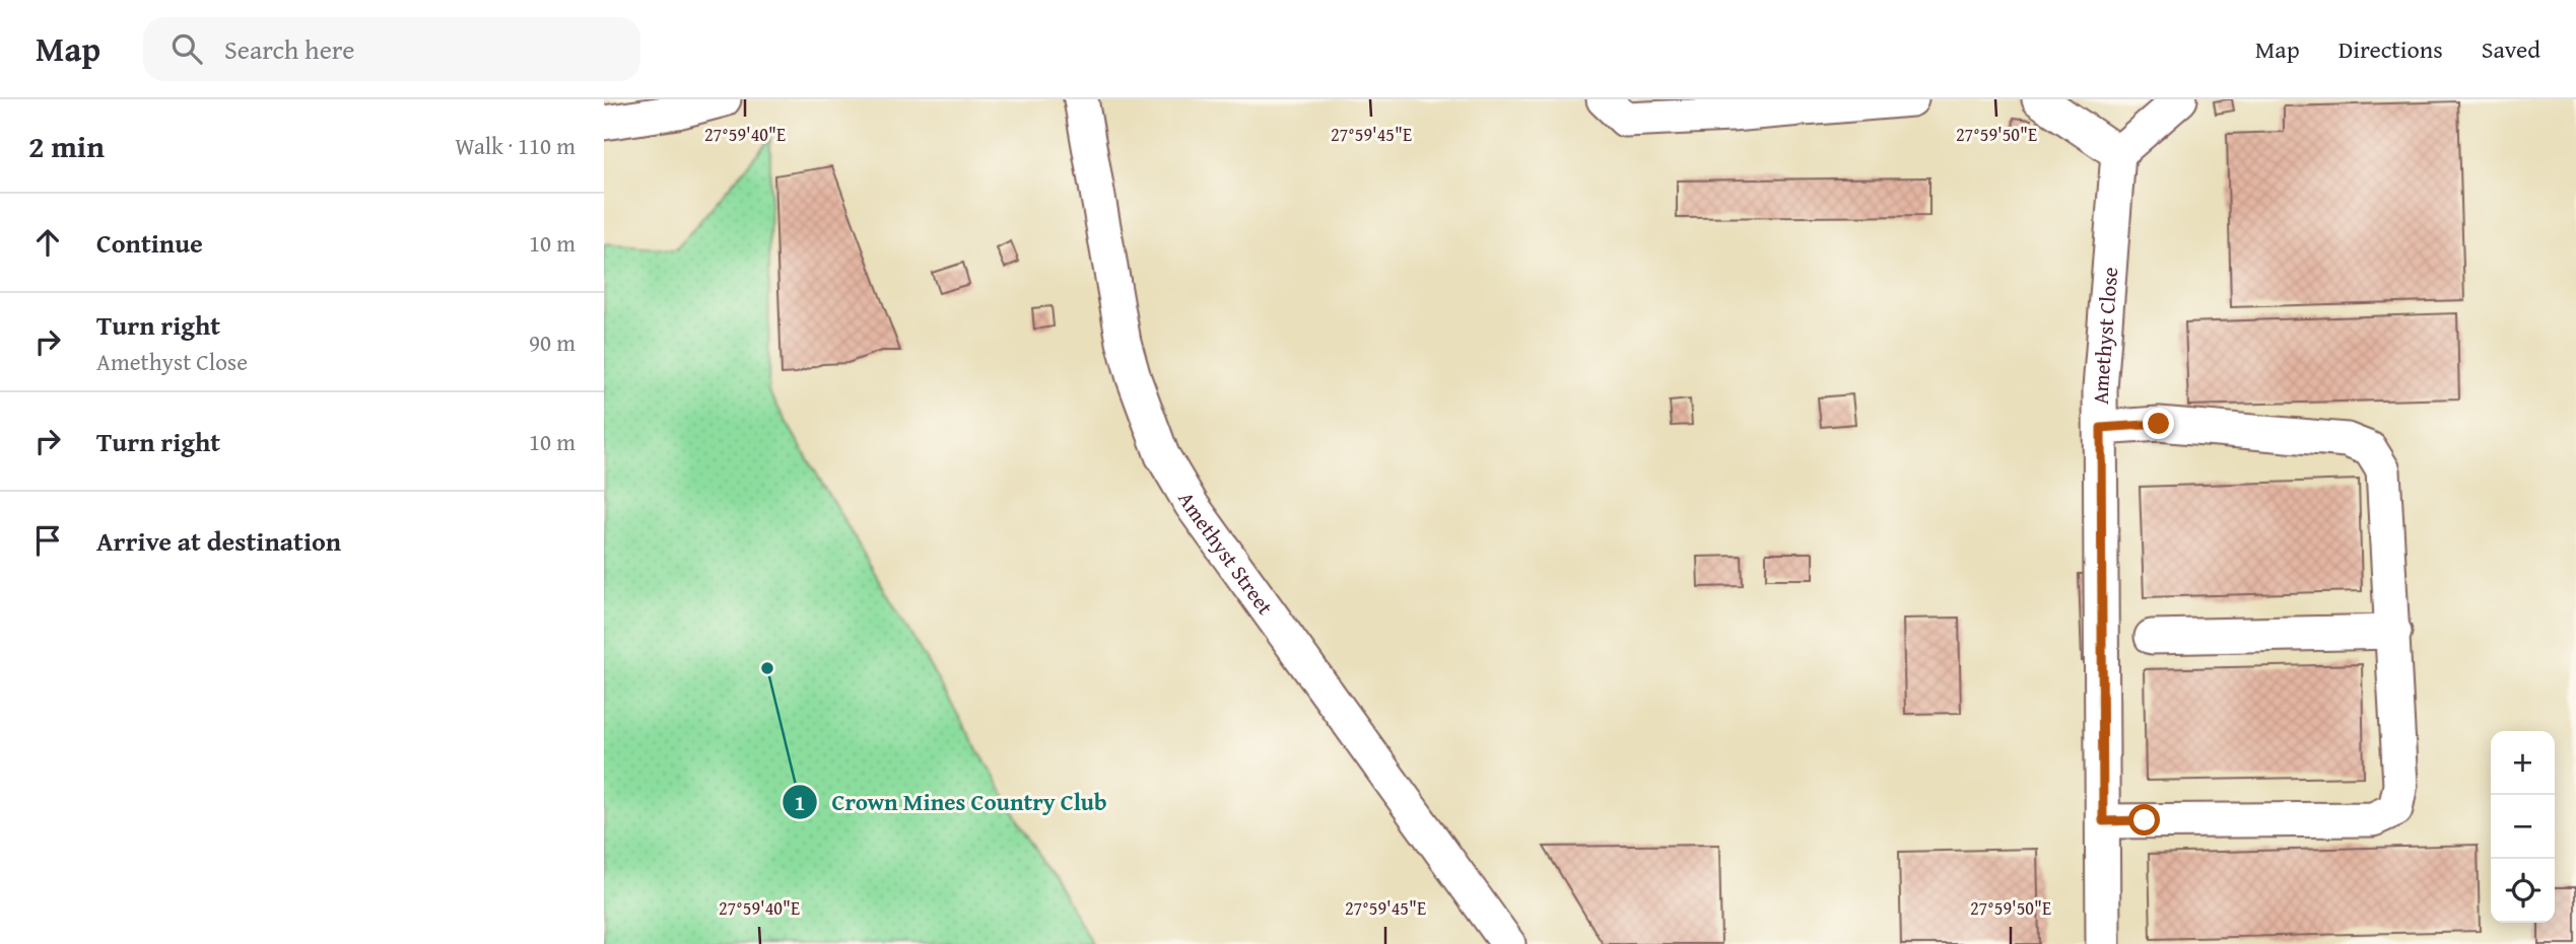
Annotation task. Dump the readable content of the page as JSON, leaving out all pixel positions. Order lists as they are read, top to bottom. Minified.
{"streets":{"street":["Amethyst Close","Amethyst Street"]},"places":["Crown Mines Country Club"],"page":{"header":"Map","search":"Search here","nav":["Map","Directions","Saved"],"heading":["2 min","Walk · 110 m"],"list":[["Continue","10 m"],["Turn right","Amethyst Close","90 m"],["Turn right","10 m"],"Arrive at destination"],"map_buttons":["+","−"]},"coordinates":["27°59'40\"E","27°59'45\"E","27°59'50\"E"]}
